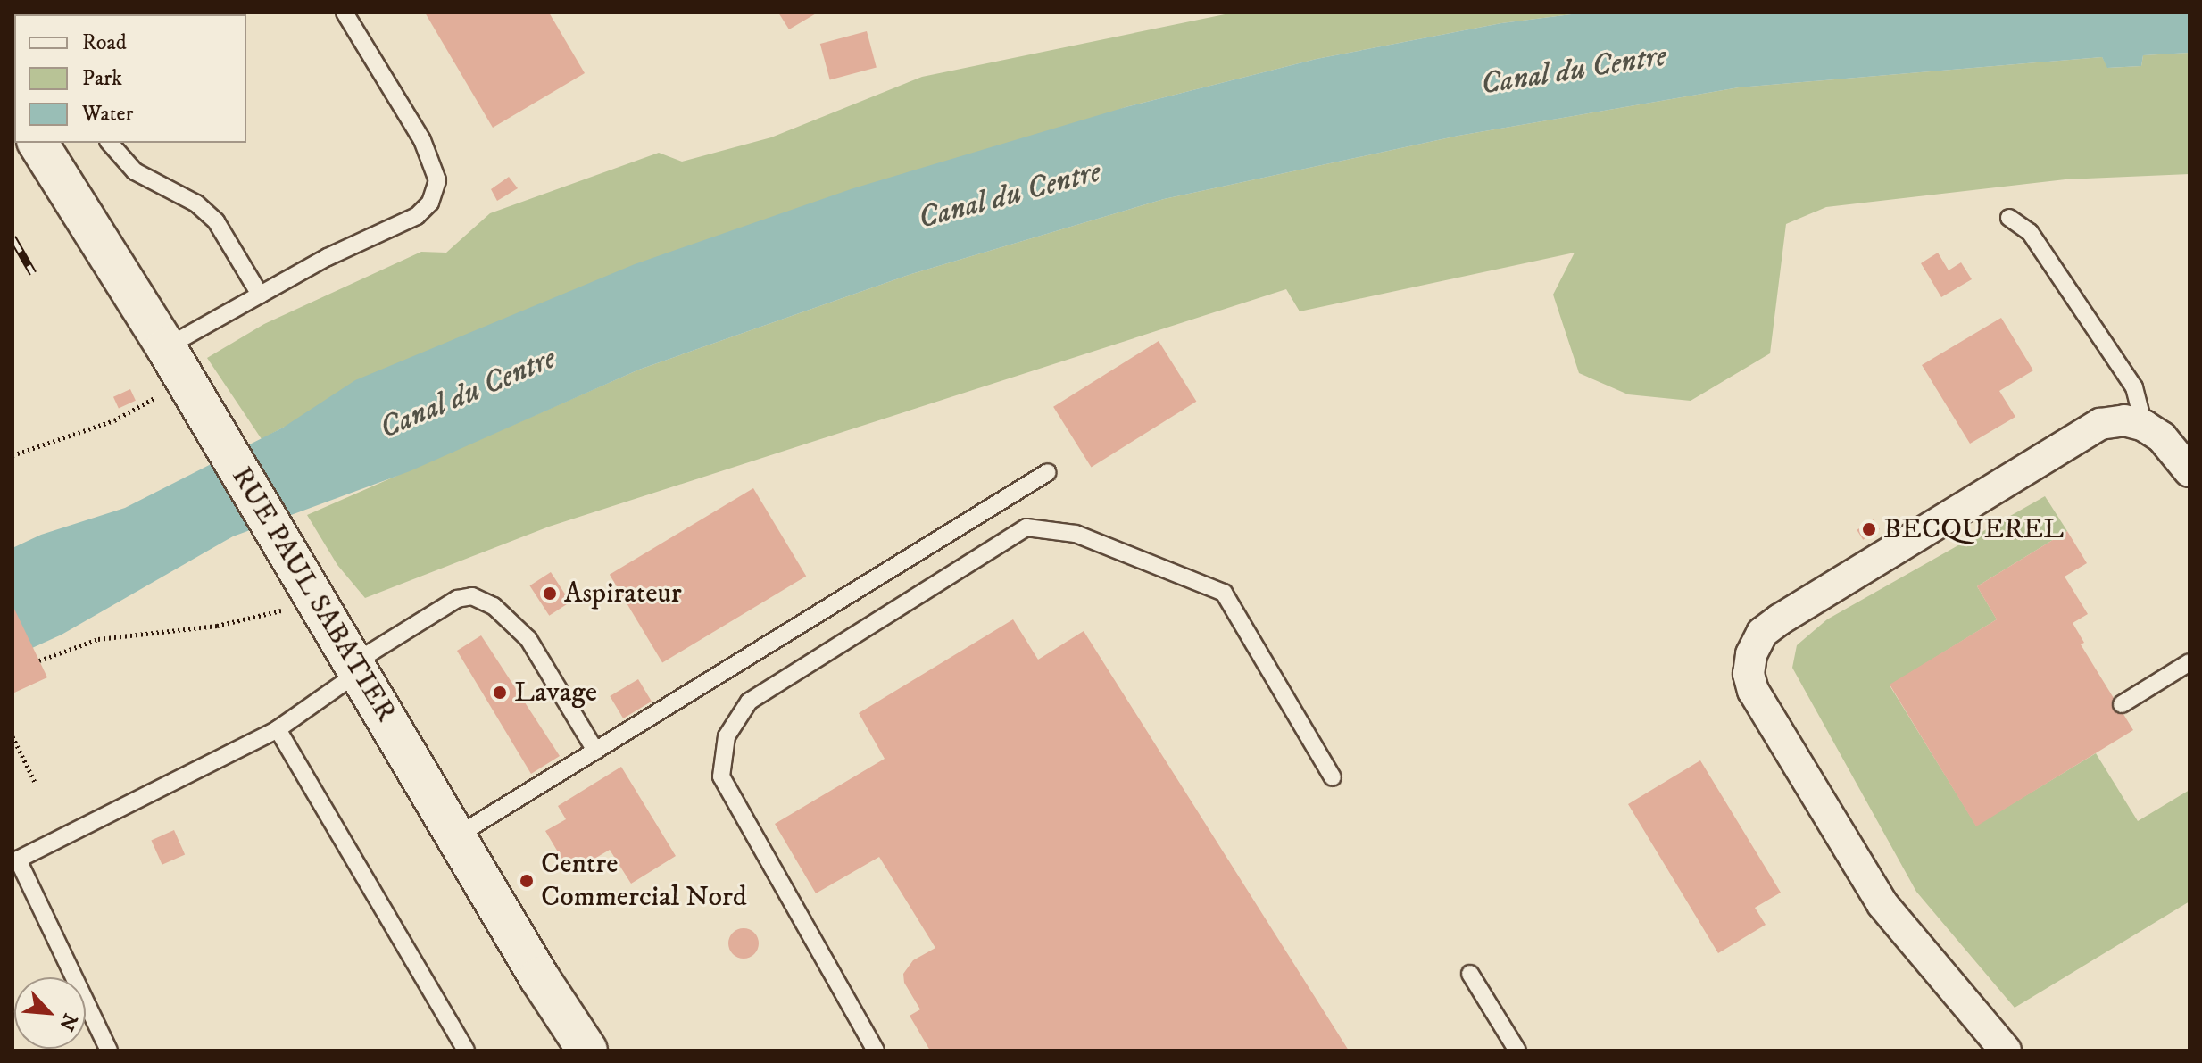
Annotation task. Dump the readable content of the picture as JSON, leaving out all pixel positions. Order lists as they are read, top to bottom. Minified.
{"streets":{"main road":["RUE PAUL SABATIER"]},"water":["Canal du Centre"],"places":["BECQUEREL","Aspirateur","Lavage","Centre Commercial Nord"],"legend":["Road","Park","Water"],"north":"bottom right"}
